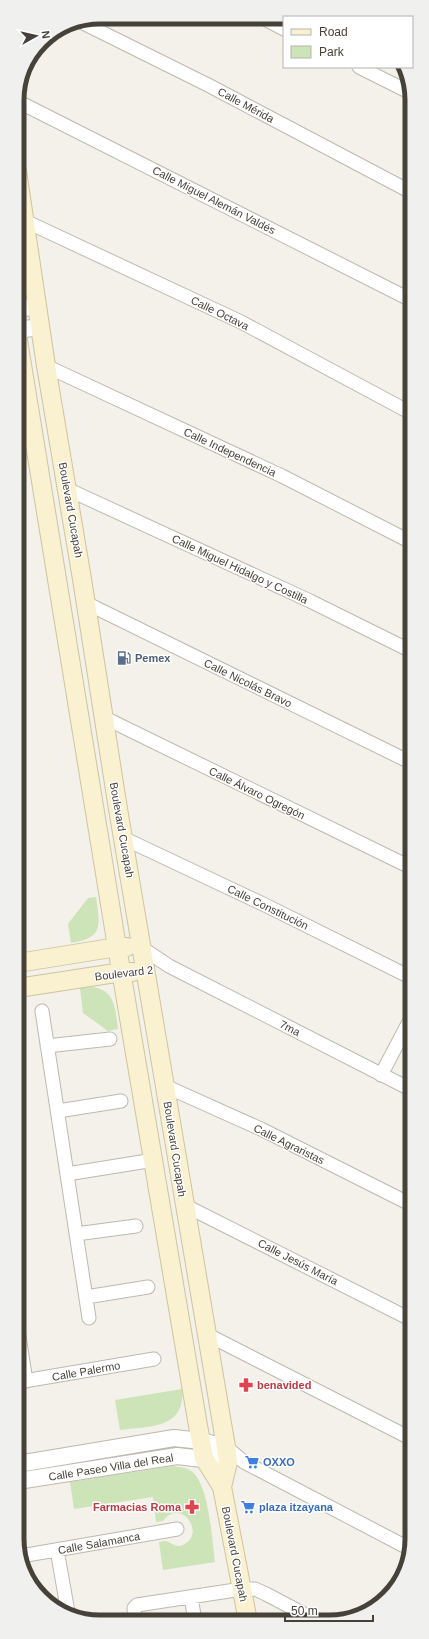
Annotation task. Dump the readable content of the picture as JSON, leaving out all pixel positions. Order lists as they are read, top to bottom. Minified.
{"streets":{"main road":["Boulevard Cucapah","Boulevard 2"],"street":["Calle Mérida","Calle Miguel Alemán Valdés","Calle Octava","Calle Independencia","Calle Miguel Hidalgo y Costilla","Calle Nicolás Bravo","Calle Álvaro Ogregón","Calle Constitución","7ma","Calle Agraristas","Calle Jesús María","Calle Palermo","Calle Paseo Villa del Real","Calle Salamanca"]},"crossings":[["Calle Octava","Boulevard Cucapah"],["Calle Independencia","Boulevard Cucapah"],["Boulevard Cucapah","Calle Miguel Hidalgo y Costilla"],["Boulevard Cucapah","Calle Nicolás Bravo"],["Boulevard Cucapah","Calle Álvaro Ogregón"],["Boulevard Cucapah","Calle Constitución"],["Boulevard Cucapah","Boulevard 2"],["Boulevard Cucapah","Calle Agraristas"],["Boulevard Cucapah","Calle Jesús María"],["Boulevard Cucapah","Calle Paseo Villa del Real"],["Boulevard 2","7ma"]],"places":{"fuel station":["Pemex"],"pharmacy":["benavided","Farmacias Roma"],"supermarket":["OXXO","plaza itzayana"]},"legend":["Road","Park"],"scale_bar":"50 m","north":"right"}
